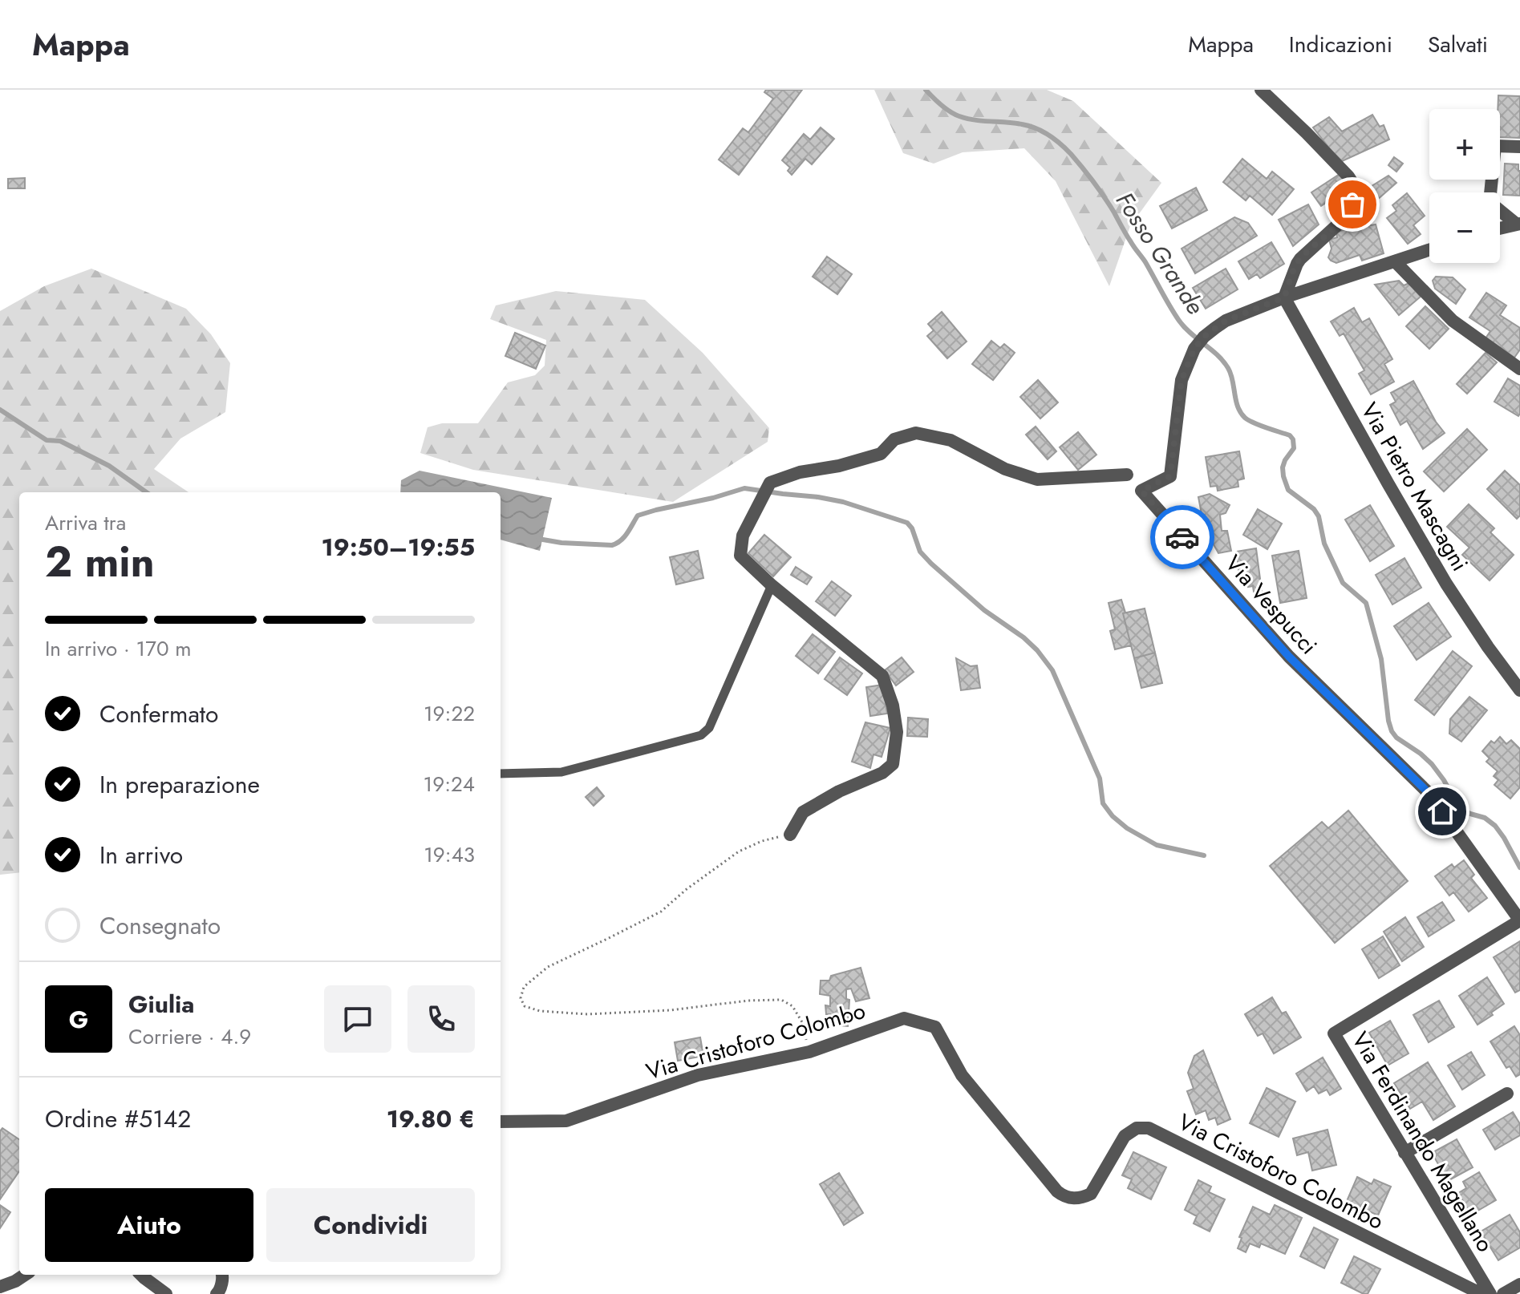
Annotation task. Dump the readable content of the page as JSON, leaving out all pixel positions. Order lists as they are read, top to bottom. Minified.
{"streets":{"street":["Via Pietro Mascagni","Via Vespucci","Via Cristoforo Colombo","Via Ferdinando Magellano"]},"crossings":[["Via Pietro Mascagni","Via Vespucci"],["Via Vespucci","Via Ferdinando Magellano"]],"water":["Fosso Grande"],"page":{"header":"Mappa","nav":["Mappa","Indicazioni","Salvati"],"map_buttons":["+","−"],"heading":["2 min","Arriva tra","19:50–19:55"],"panel":["Giulia","Corriere · 4.9","Ordine #5142","19.80 €"],"bar":"In arrivo · 170 m","list":[["Confermato","19:22"],["In preparazione","19:24"],["In arrivo","19:43"],"Consegnato"],"round":"G","buttons":["Aiuto","Condividi"]}}
